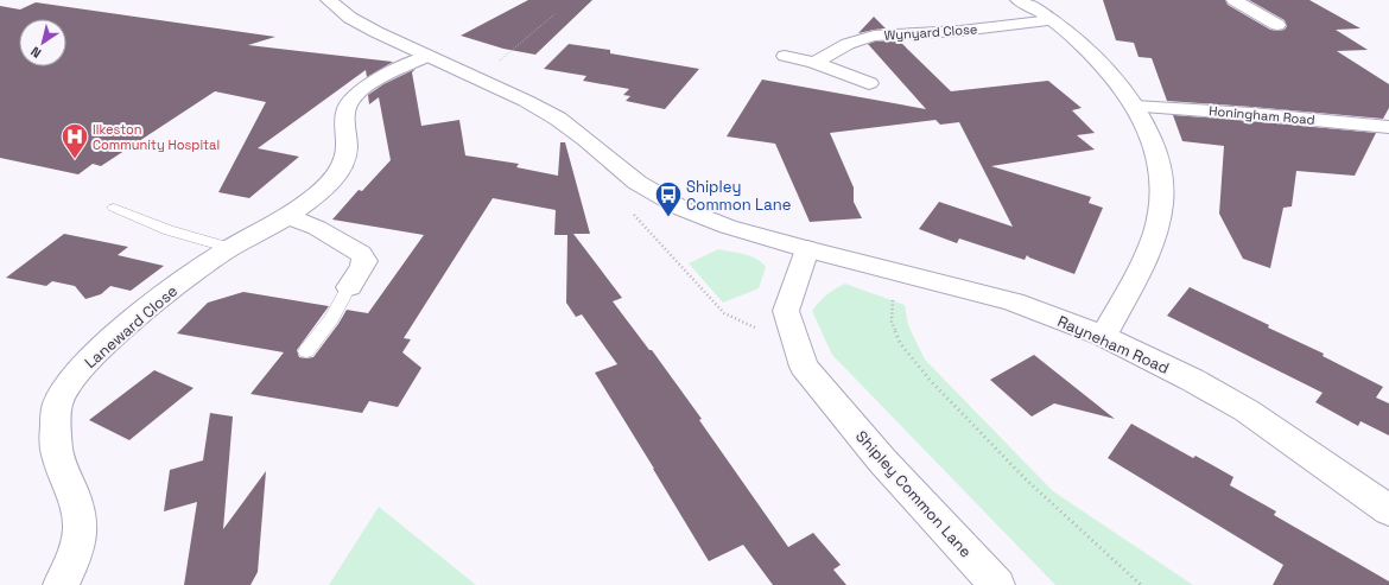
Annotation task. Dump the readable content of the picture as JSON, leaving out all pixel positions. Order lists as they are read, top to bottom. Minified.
{"streets":{"street":["Wynyard Close","Honingham Road","Laneward Close","Rayneham Road","Shipley Common Lane"]},"crossings":[["Rayneham Road","Shipley Common Lane"]],"places":{"hospital":["Ilkeston Community Hospital"],"bus stop":["Shipley Common Lane"]},"north":"bottom left"}
